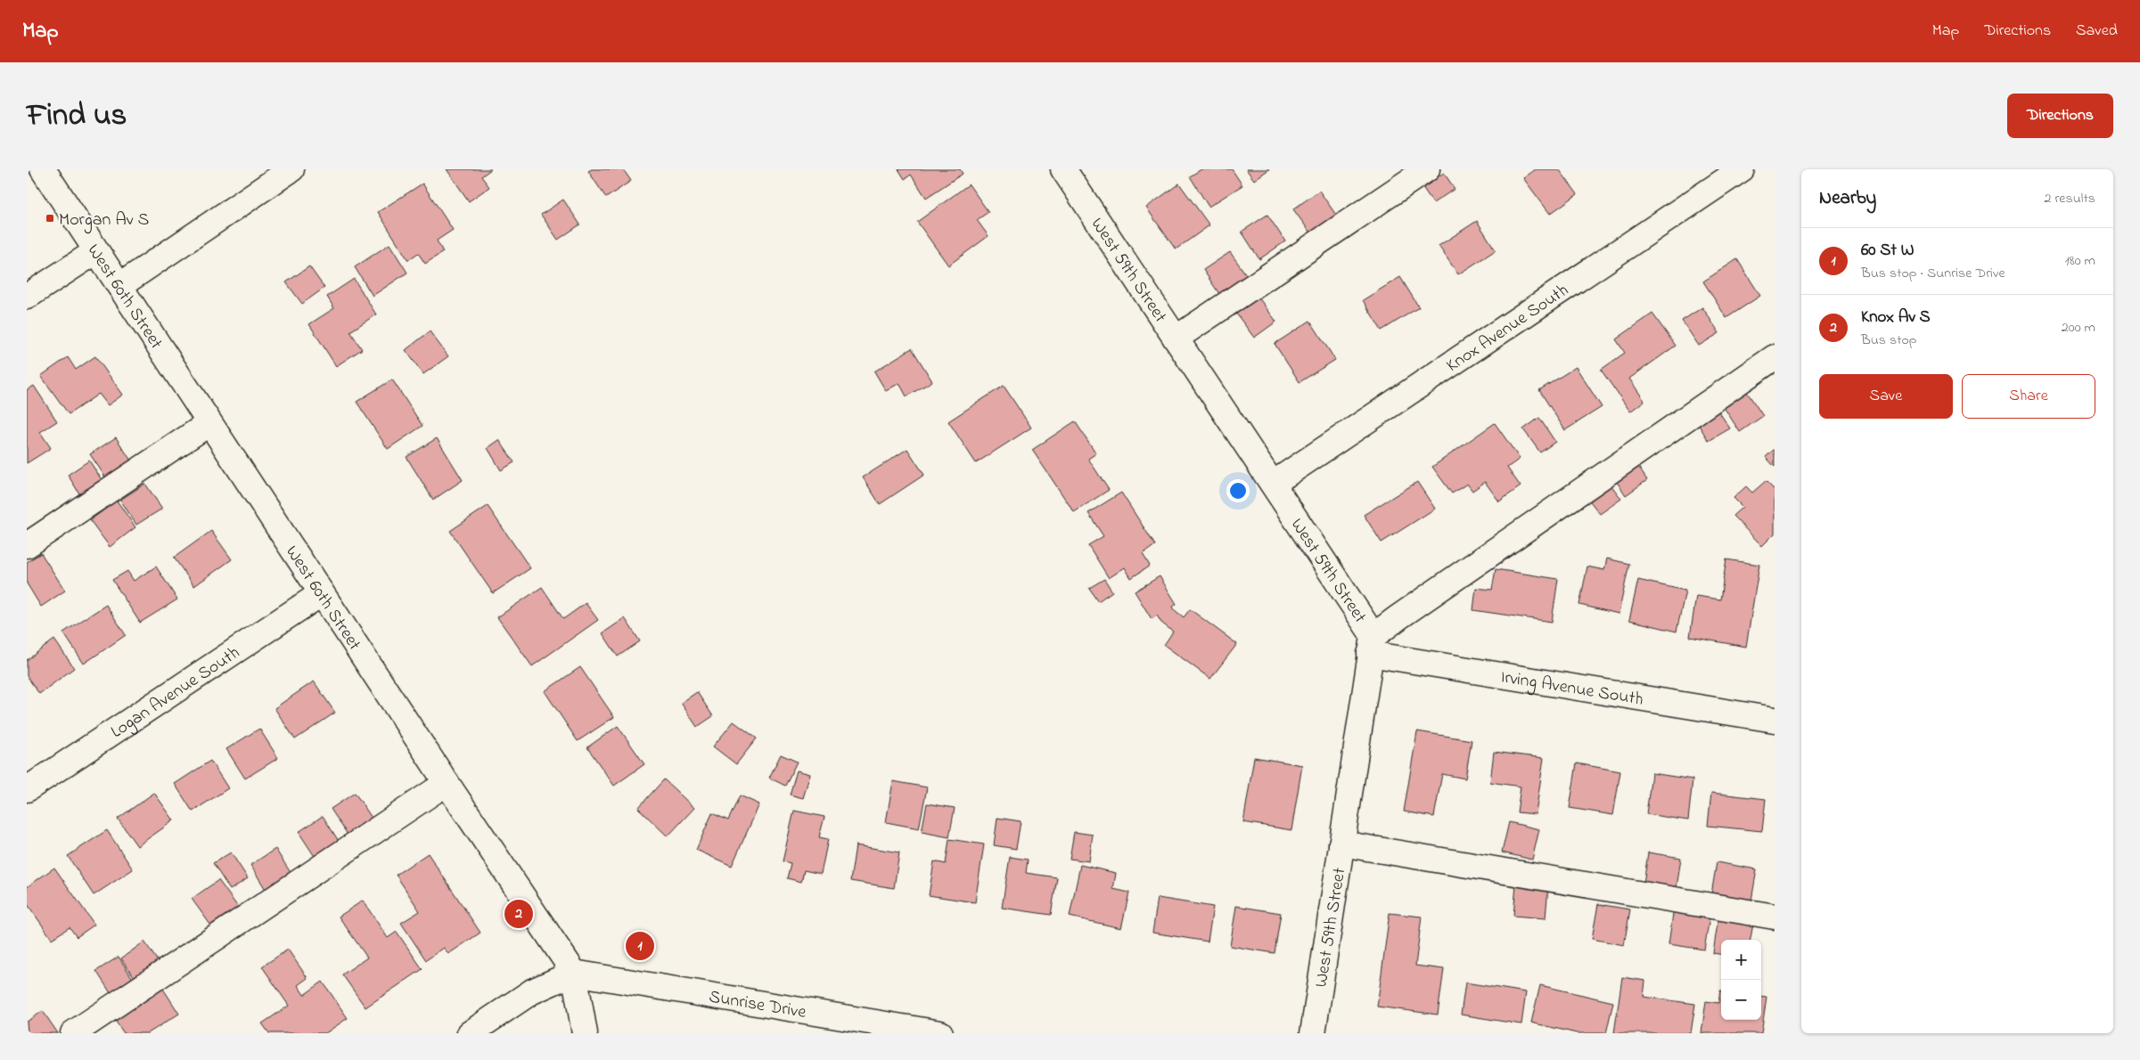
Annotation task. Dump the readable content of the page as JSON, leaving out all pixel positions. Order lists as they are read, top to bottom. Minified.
{"streets":{"street":["West 59th Street","West 60th Street","Knox Avenue South","Irving Avenue South","Logan Avenue South","Sunrise Drive"]},"crossings":[["West 59th Street","Knox Avenue South"],["West 59th Street","Irving Avenue South"],["West 60th Street","Logan Avenue South"],["West 60th Street","Sunrise Drive"]],"places":{"transit":["Morgan Av S"]},"page":{"header":"Map","nav":["Map","Directions","Saved"],"title":"Find us","buttons":["Directions",["Save","Share"]],"heading":["Nearby","2 results"],"list":[{"mark":"1","name":"60 St W","note":"Bus stop · Sunrise Drive","value":"180 m"},{"mark":"2","name":"Knox Av S","note":"Bus stop","value":"200 m"}],"pins":["2","1"],"map_buttons":["+","−"]}}
